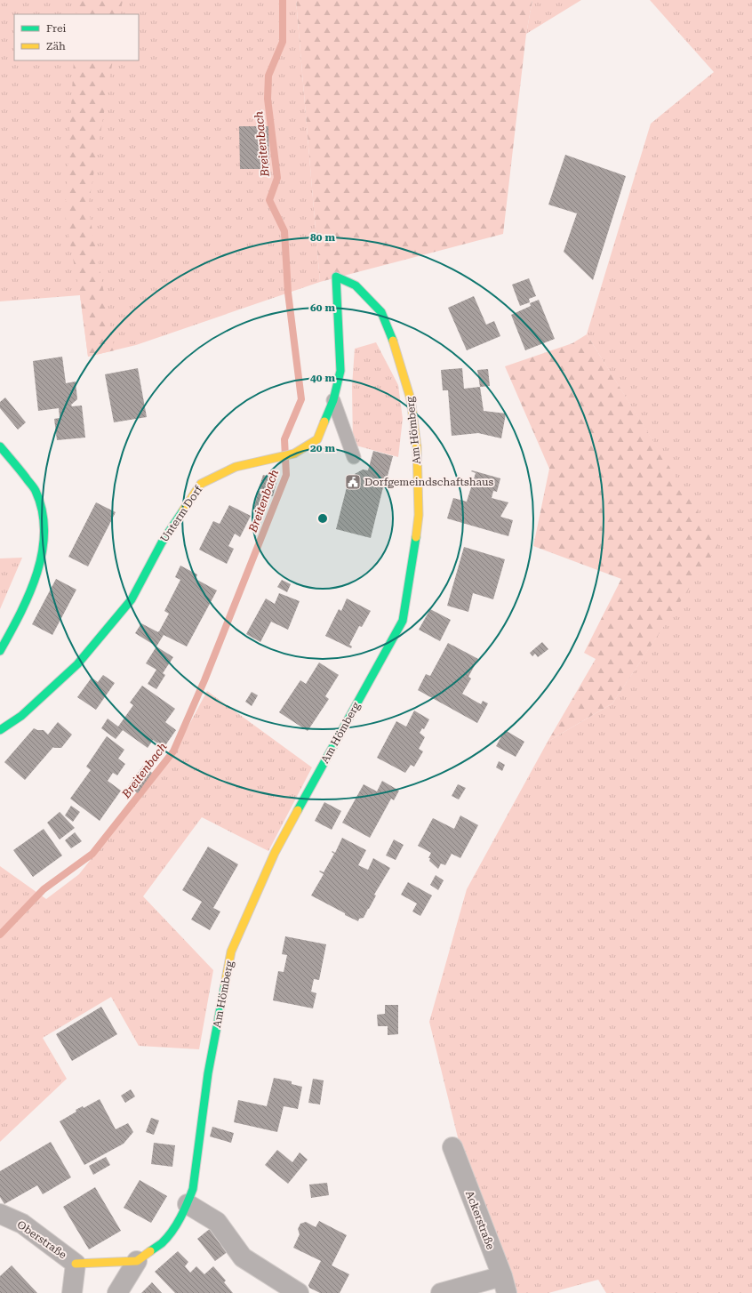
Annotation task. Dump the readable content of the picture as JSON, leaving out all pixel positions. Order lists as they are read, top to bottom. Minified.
{"streets":{"street":["Am Hömberg","Unterm Dorf","Ackerstraße","Oberstraße"]},"crossings":[["Am Hömberg","Unterm Dorf"]],"water":["Breitenbach"],"places":{"public building":["Dorfgemeindschaftshaus"]},"legend":["Frei","Zäh"],"rings":["80 m","60 m","40 m","20 m"]}
